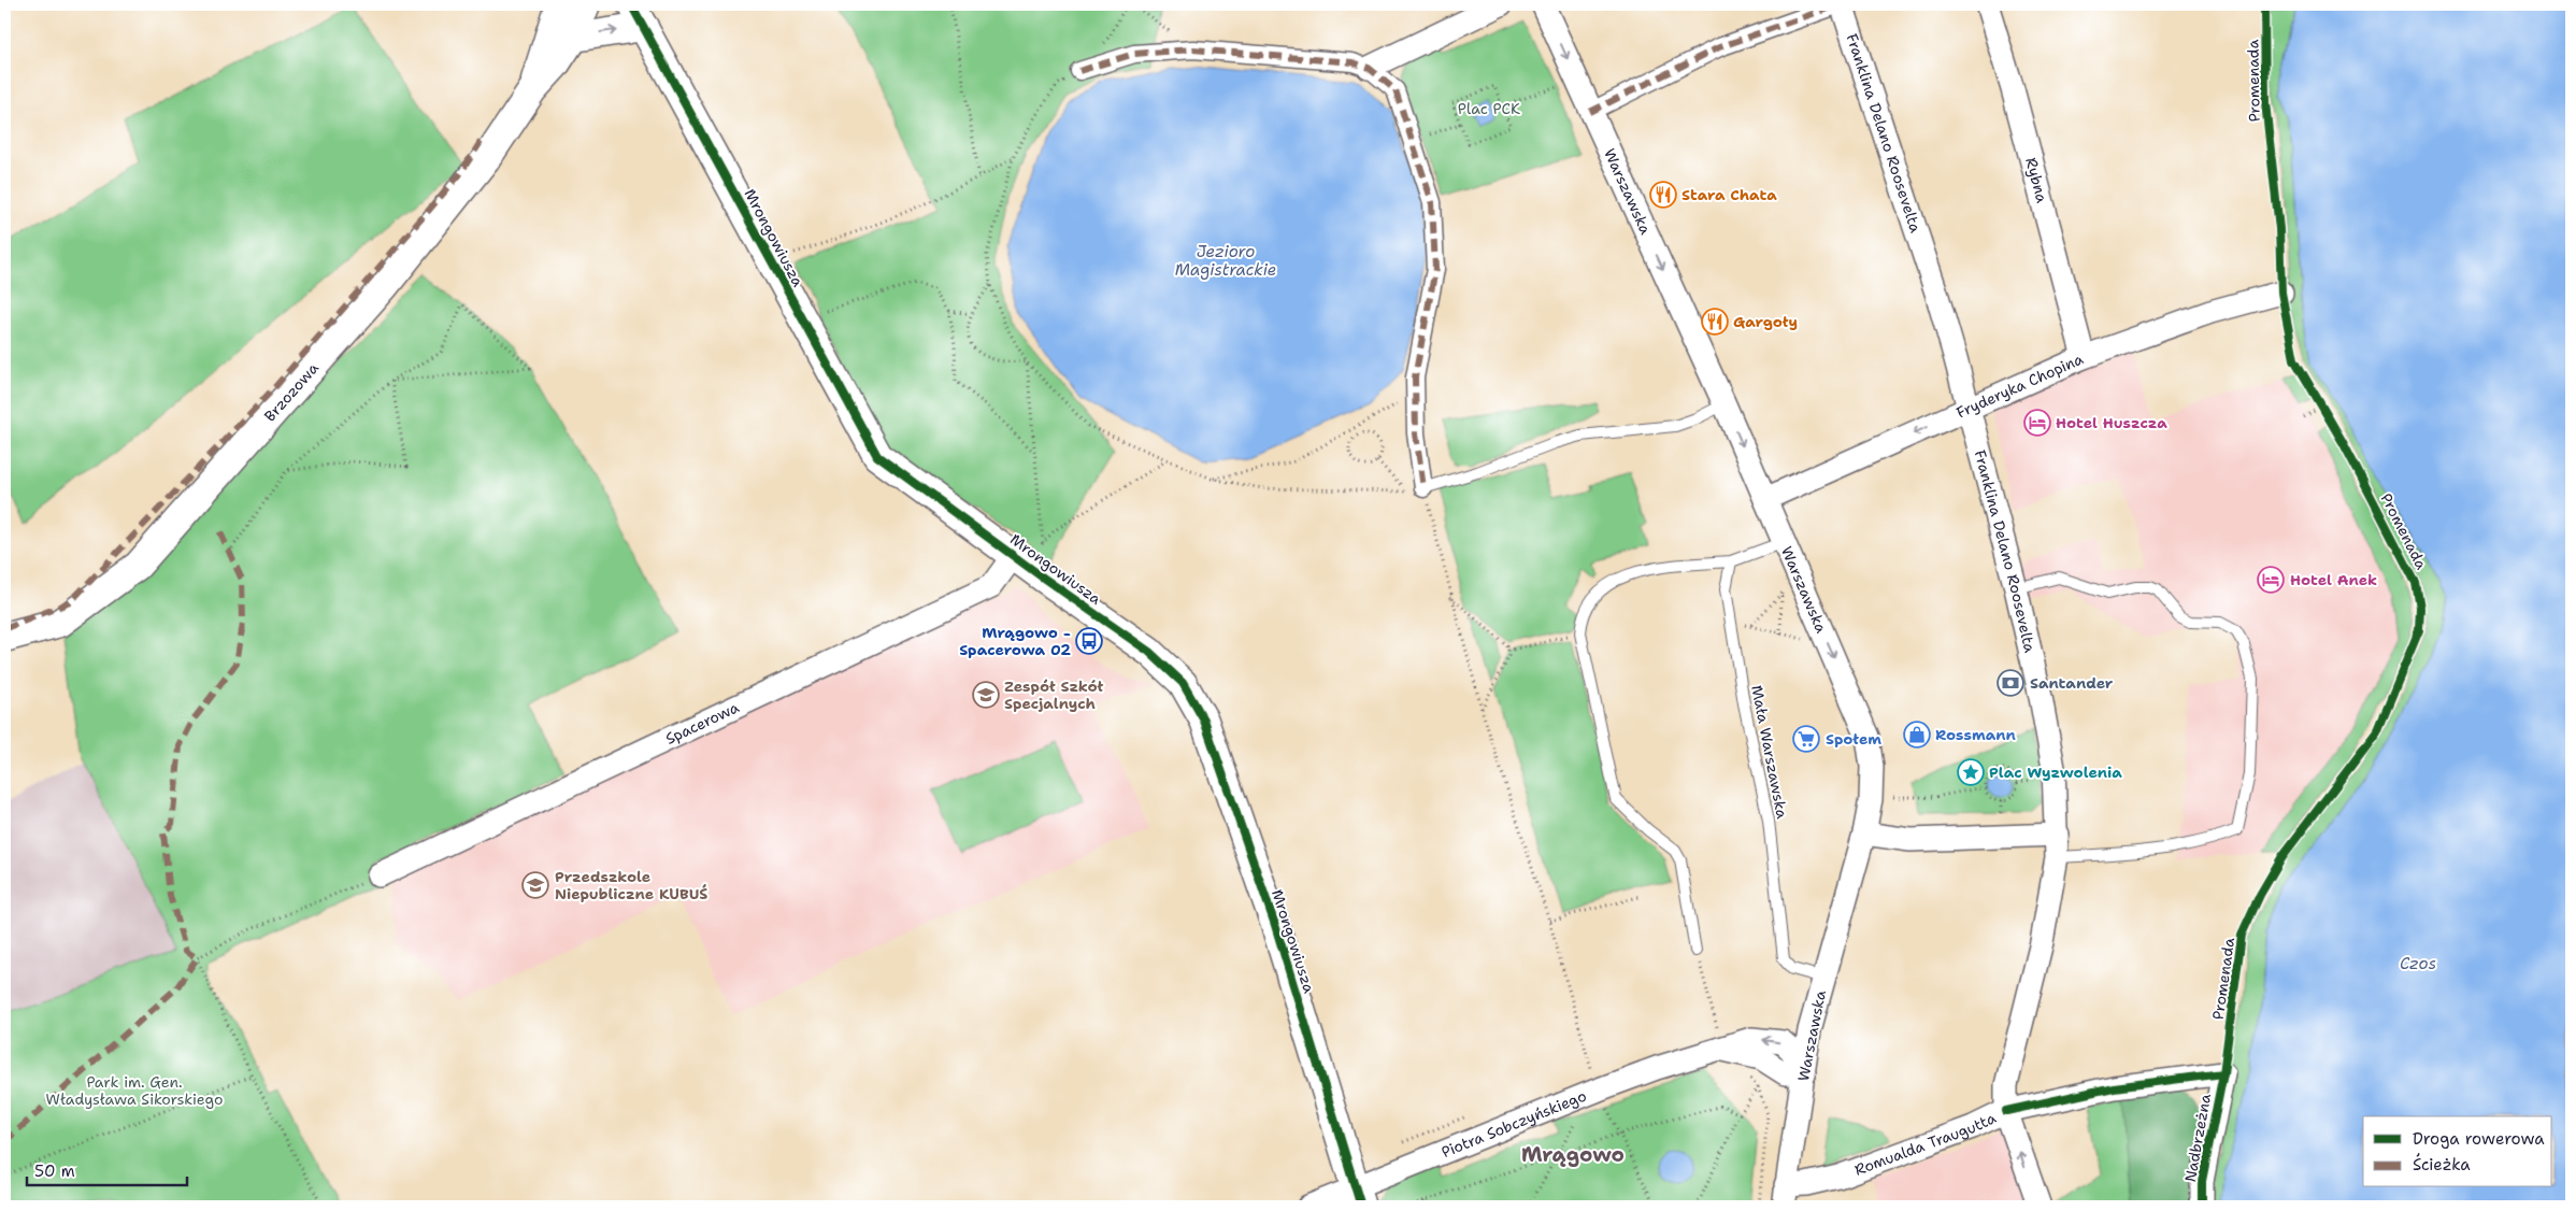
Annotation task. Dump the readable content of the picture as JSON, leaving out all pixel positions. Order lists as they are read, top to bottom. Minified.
{"streets":{"street":["Franklina Delano Roosevelta","Rybna","Warszawska","Mrongowiusza","Fryderyka Chopina","Brzozowa","Spacerowa","Piotra Sobczyńskiego","Nadbrzeżna","Romualda Traugutta"],"lane":["Mała Warszawska"],"cycle path":["Promenada"]},"crossings":[["Promenada","Fryderyka Chopina"],["Promenada","Nadbrzeżna"],["Promenada","Romualda Traugutta"],["Franklina Delano Roosevelta","Fryderyka Chopina"],["Franklina Delano Roosevelta","Romualda Traugutta"],["Rybna","Fryderyka Chopina"],["Warszawska","Fryderyka Chopina"],["Warszawska","Mała Warszawska"],["Warszawska","Piotra Sobczyńskiego"],["Warszawska","Romualda Traugutta"],["Mrongowiusza","Spacerowa"],["Mrongowiusza","Piotra Sobczyńskiego"],["Nadbrzeżna","Romualda Traugutta"]],"one_way":["Warszawska","Fryderyka Chopina"],"districts":["Mrągowo"],"water":["Jezioro Magistrackie","Czos"],"parks":["Plac PCK","Park im. Gen. Władysława Sikorskiego"],"places":{"restaurant":["Stara Chata","Gargoły"],"hotel":["Hotel Huszcza","Hotel Anek"],"bus stop":["Mrągowo - Spacerowa 02"],"bank":["Santander"],"school or university":["Zespół Szkół Specjalnych","Przedszkole Niepubliczne KUBUŚ"],"shop":["Rossmann"],"supermarket":["Społem"],"place":["Plac Wyzwolenia"]},"legend":["Droga rowerowa","Ścieżka"],"scale_bar":"50 m"}
